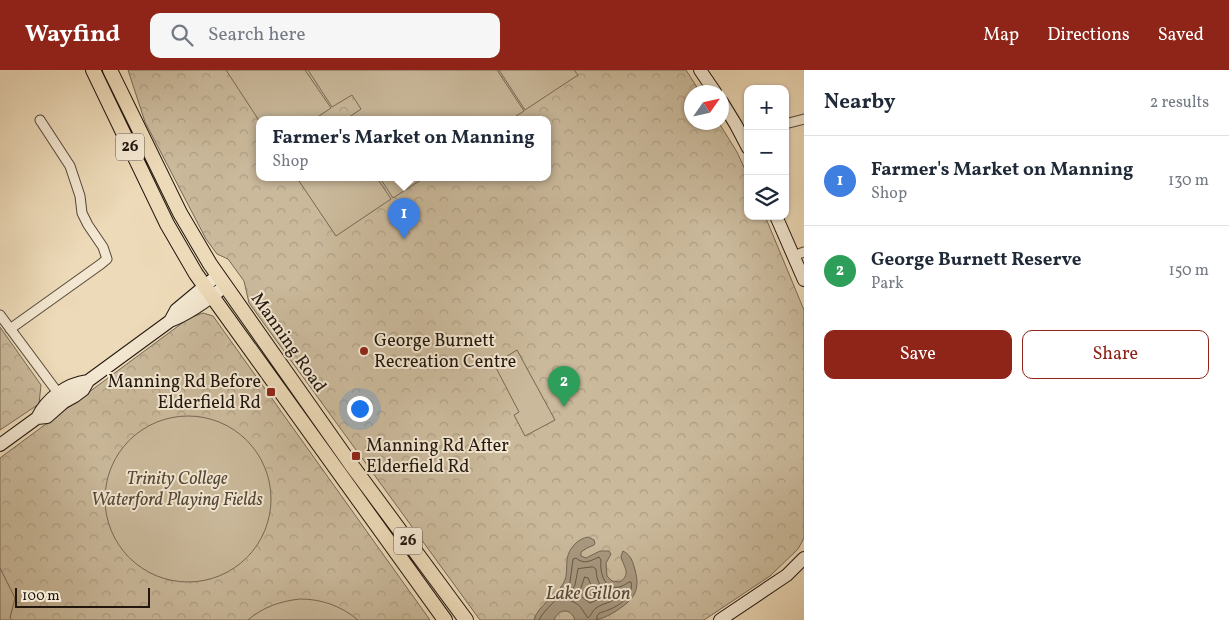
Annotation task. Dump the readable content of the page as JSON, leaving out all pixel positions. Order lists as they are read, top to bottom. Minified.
{"streets":{"main road":["26","Manning Road"]},"water":["Lake Gillon"],"parks":["Trinity College Waterford Playing Fields"],"places":{"other":["George Burnett Recreation Centre"],"transit":["Manning Rd Before Elderfield Rd","Manning Rd After Elderfield Rd"]},"scale_bar":"100 m","north":"top right","page":{"header":"Wayfind","search":"Search here","nav":["Map","Directions","Saved"],"heading":["Nearby","2 results"],"map_buttons":["+","−"],"popup":["Farmer's Market on Manning","Shop"],"list":[{"mark":"1","name":"Farmer's Market on Manning","note":"Shop","value":"130 m"},{"mark":"2","name":"George Burnett Reserve","note":"Park","value":"150 m"}],"pins":["1","2"],"buttons":["Save","Share"],"scale":"100 m"}}
